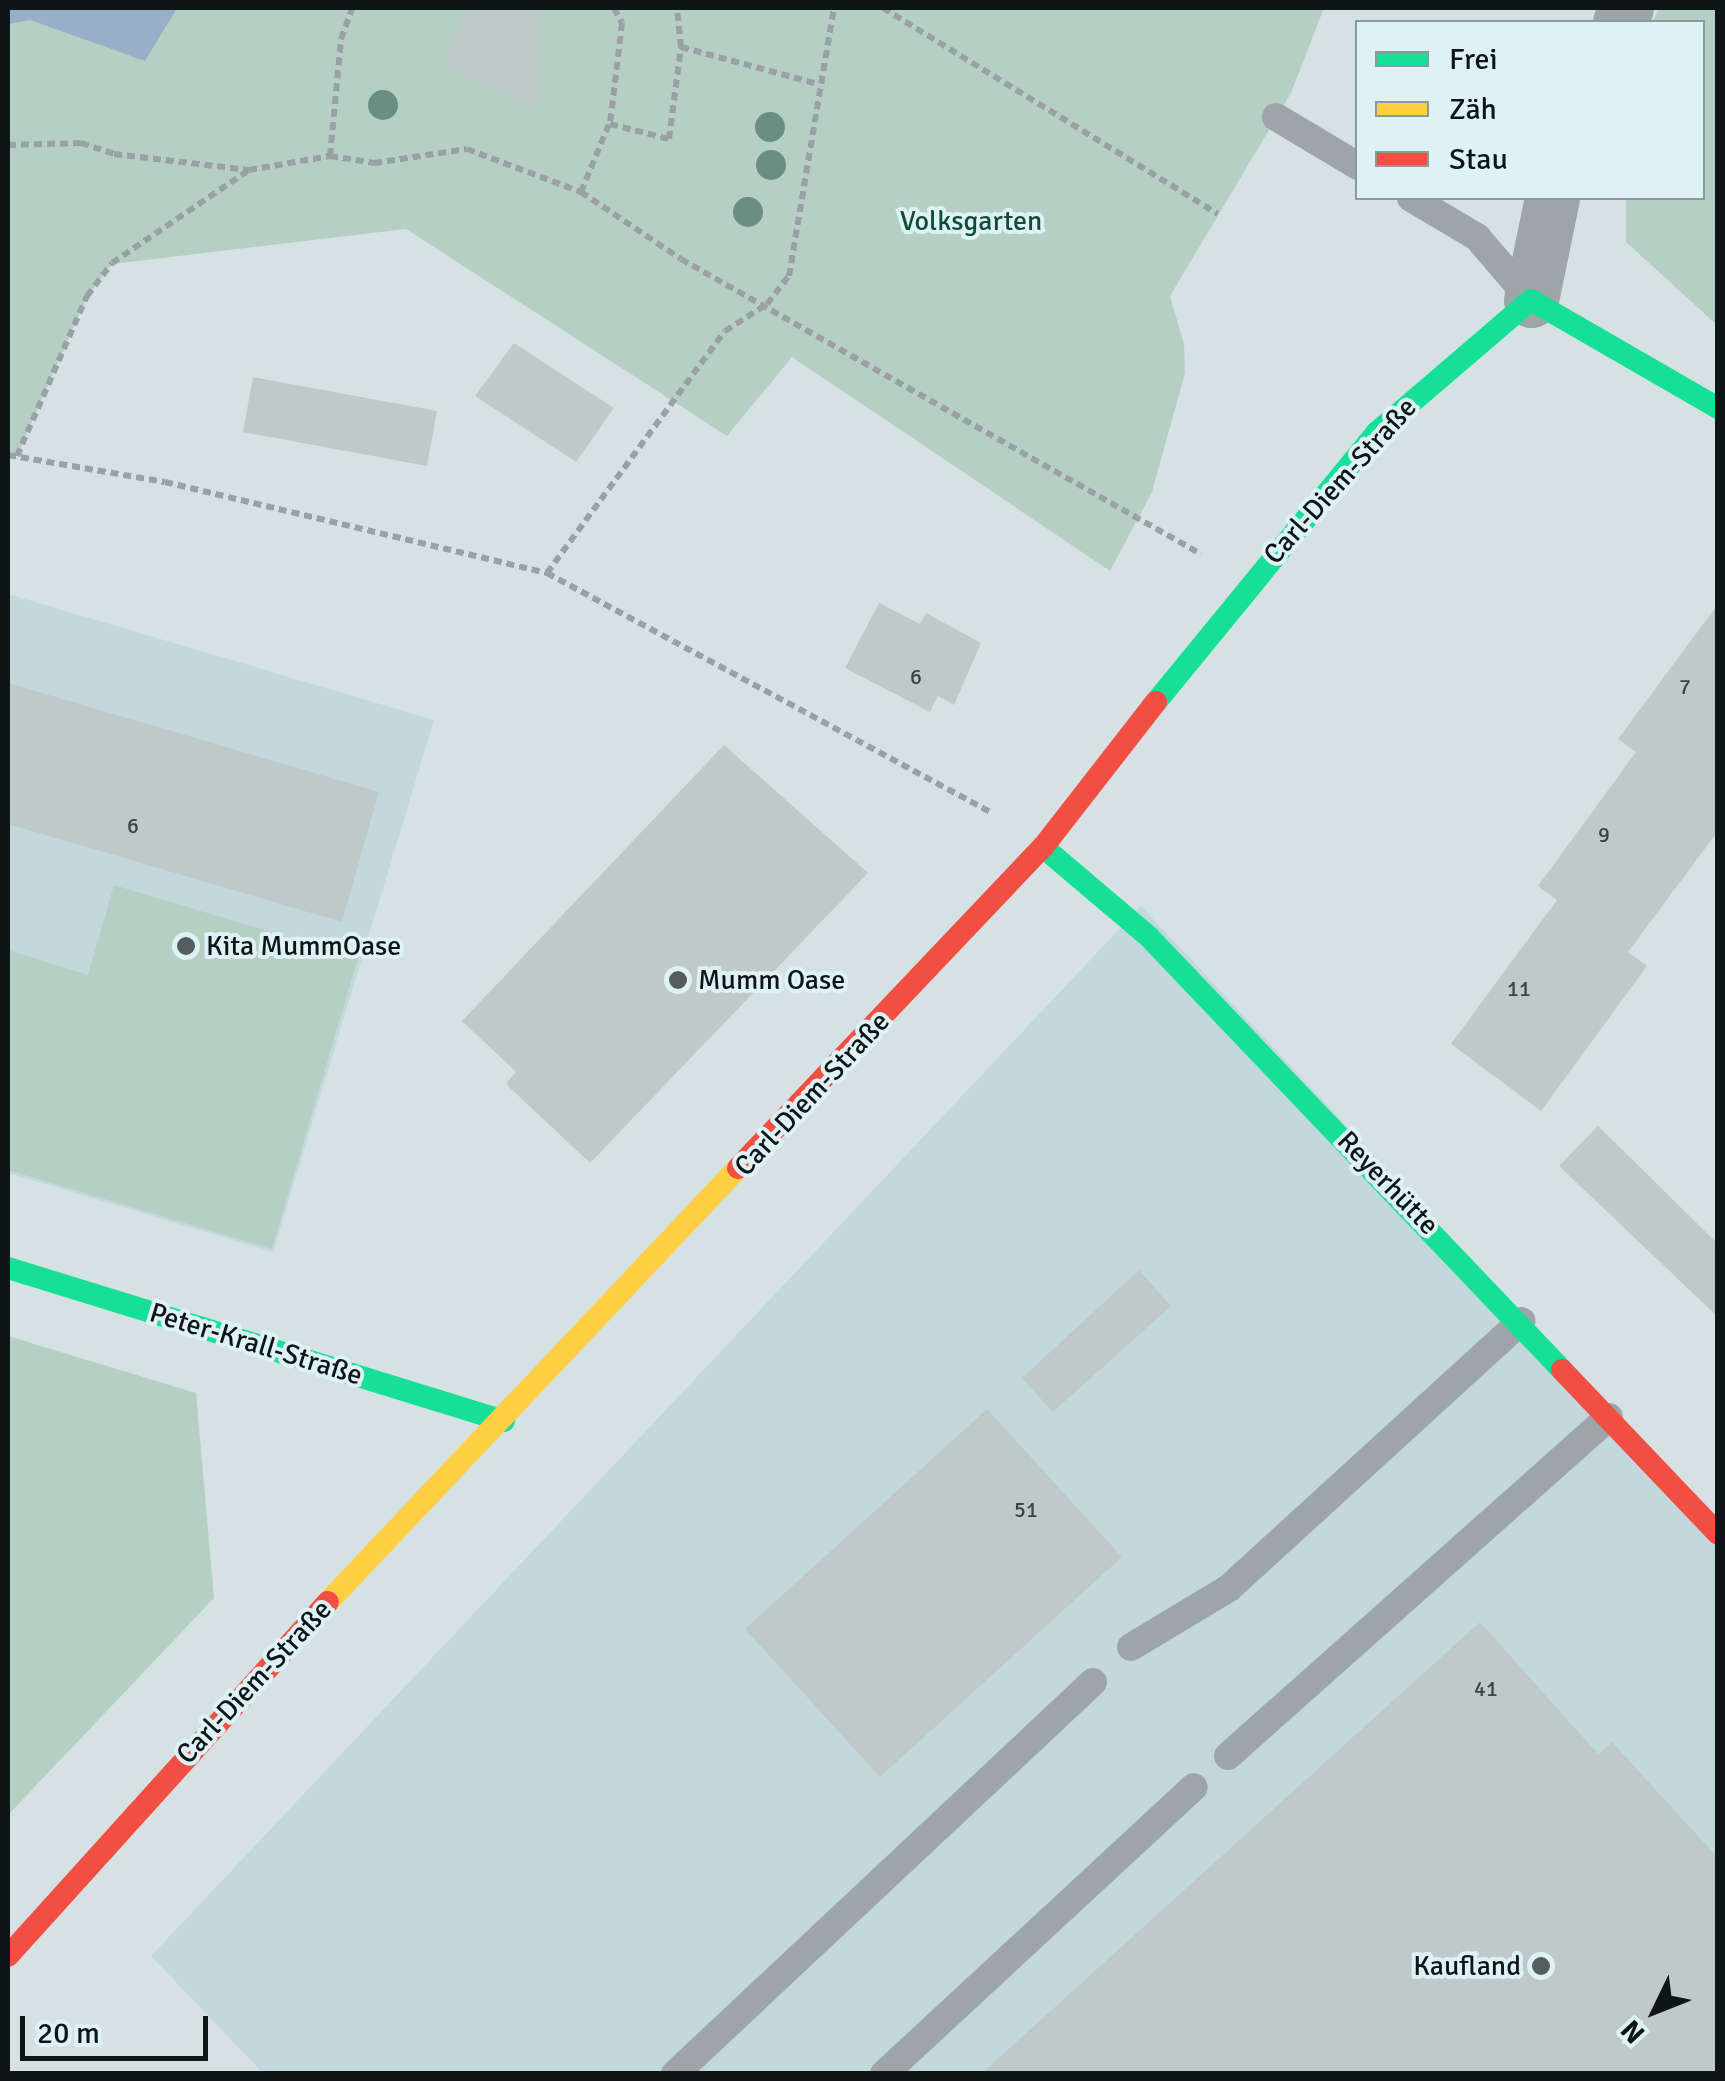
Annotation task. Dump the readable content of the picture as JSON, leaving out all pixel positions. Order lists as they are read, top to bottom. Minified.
{"streets":{"street":["Carl-Diem-Straße","Reyerhütte","Peter-Krall-Straße"]},"crossings":[["Carl-Diem-Straße","Reyerhütte"],["Carl-Diem-Straße","Peter-Krall-Straße"]],"parks":["Volksgarten"],"places":["Kita MummOase","Mumm Oase","Kaufland"],"house_numbers":["6","7","6","9","11","51","41"],"legend":["Frei","Zäh","Stau"],"scale_bar":"20 m","north":"bottom left"}
